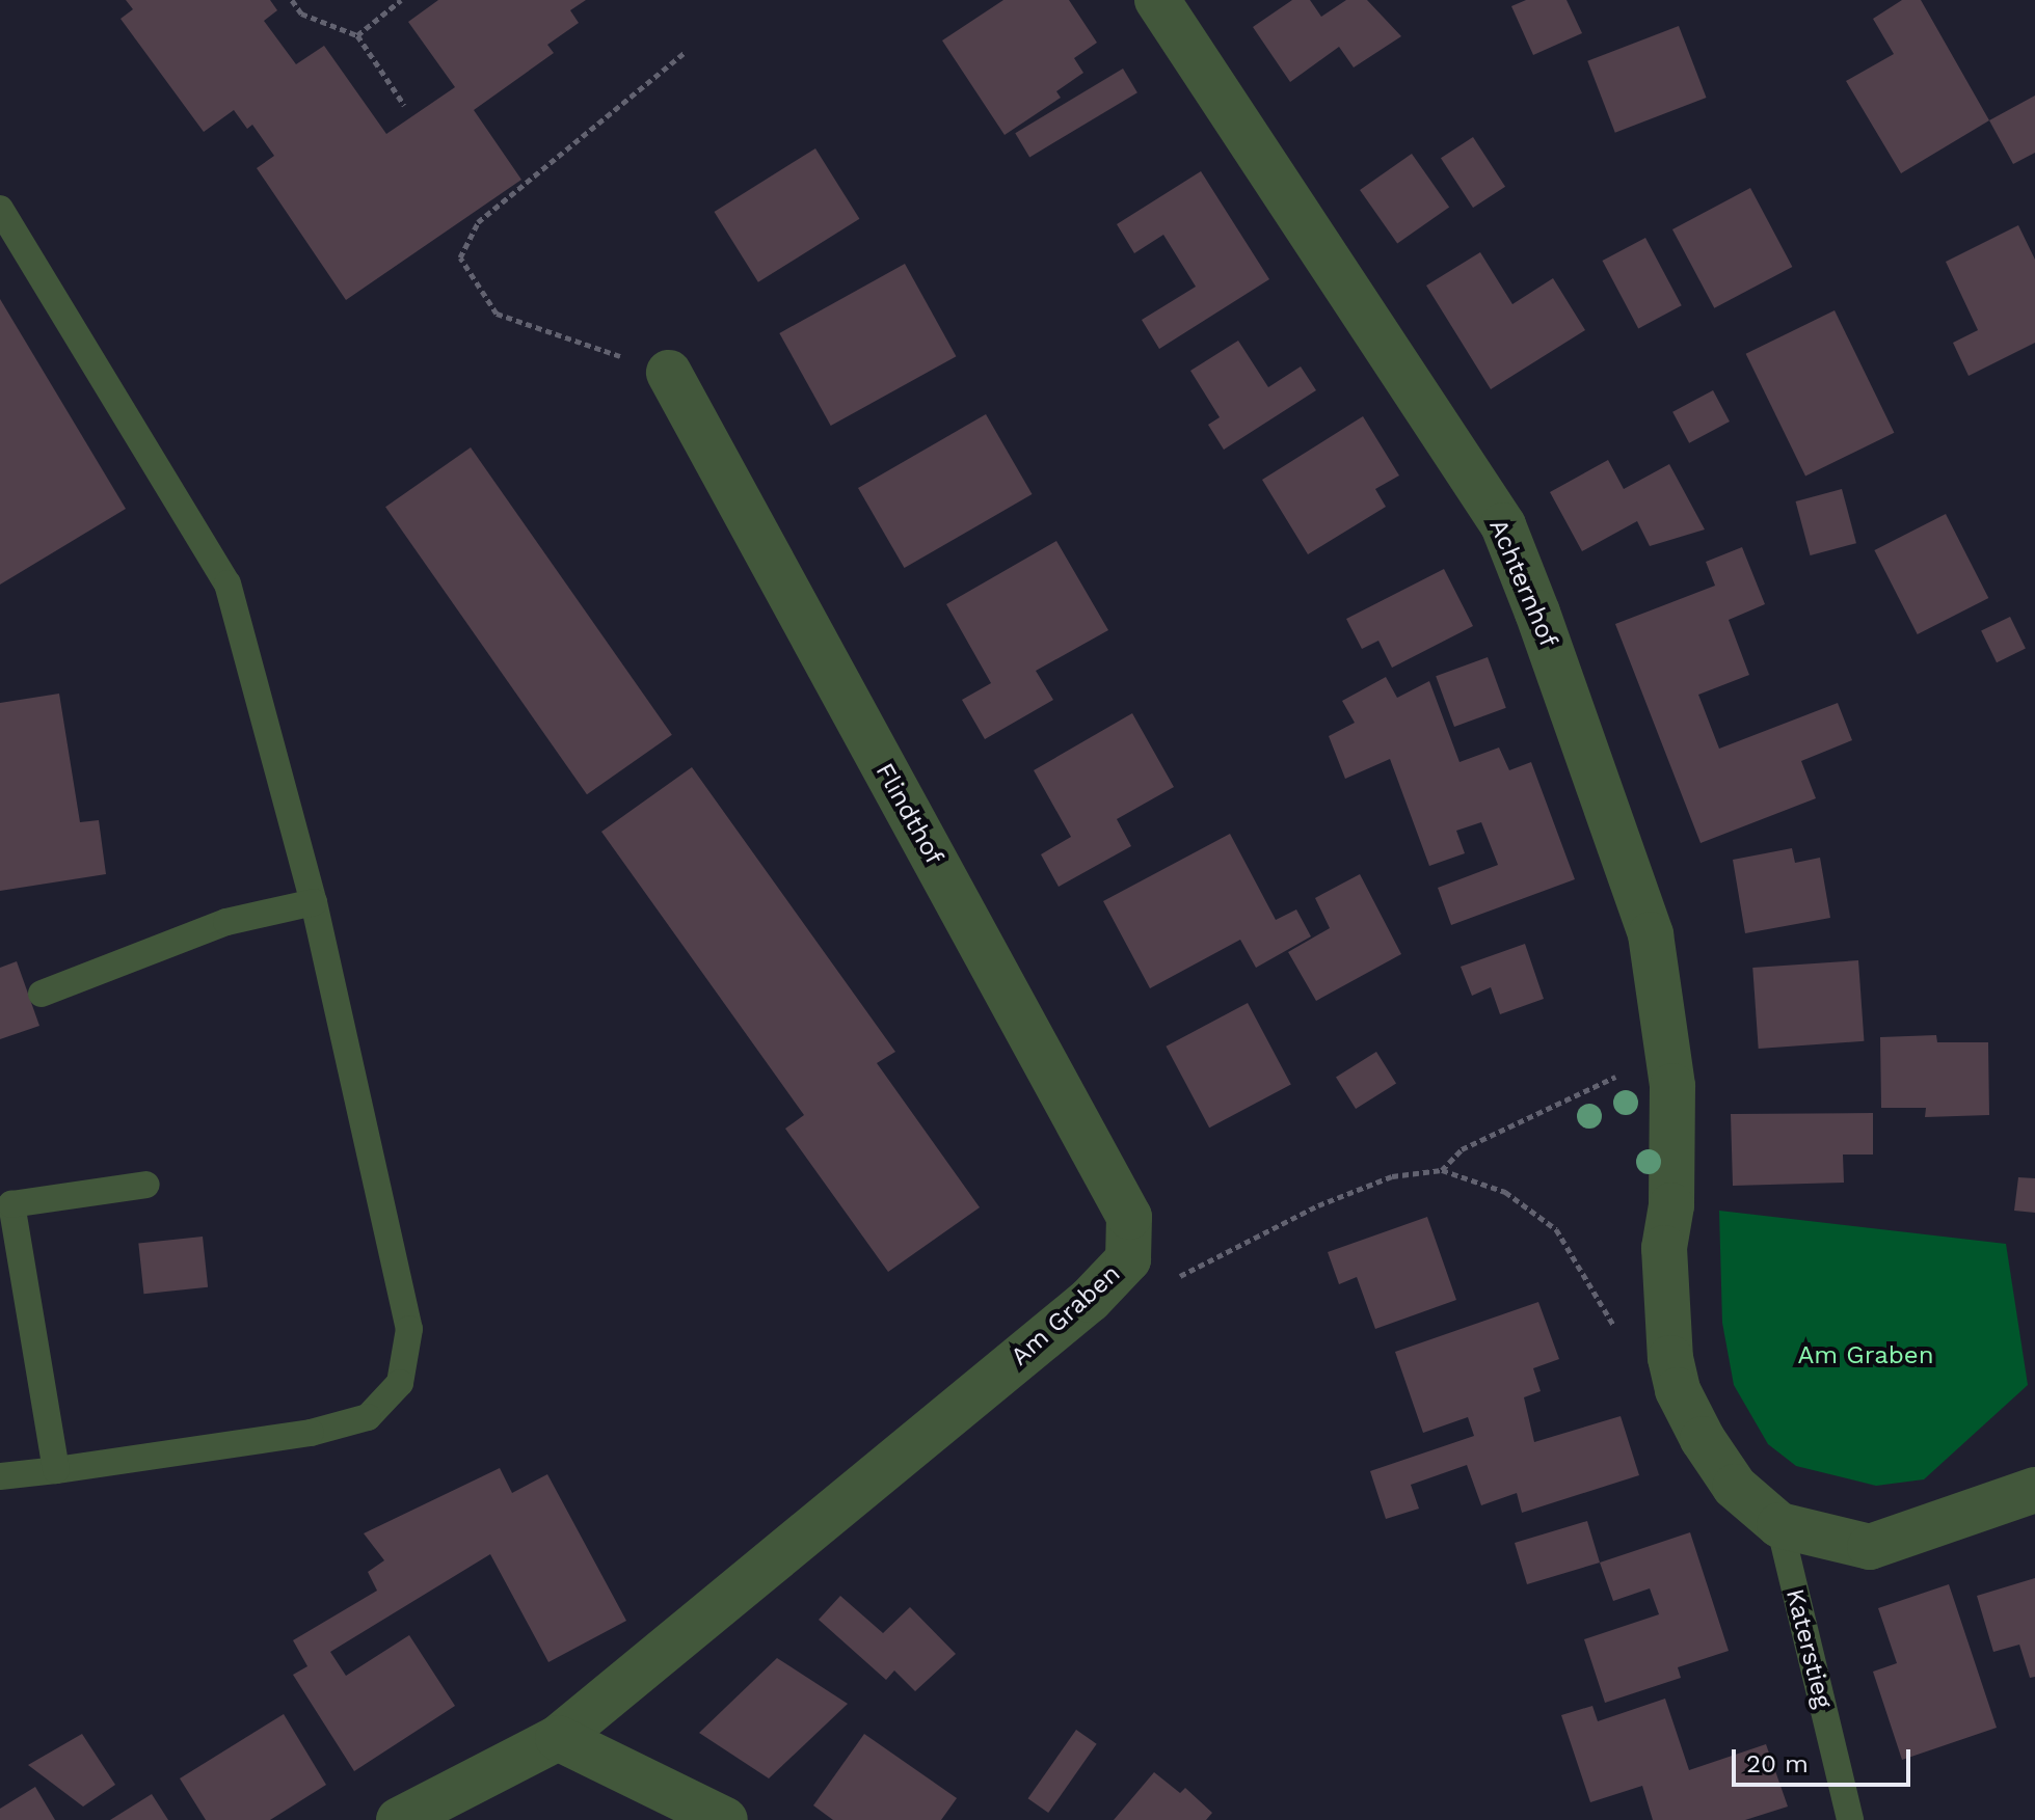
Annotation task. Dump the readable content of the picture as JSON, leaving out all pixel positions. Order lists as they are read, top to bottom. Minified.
{"streets":{"street":["Achternhof","Flindthof","Am Graben"],"lane":["Katerstieg"]},"crossings":[["Achternhof","Katerstieg"],["Flindthof","Am Graben"]],"parks":["Am Graben"],"scale_bar":"20 m"}
